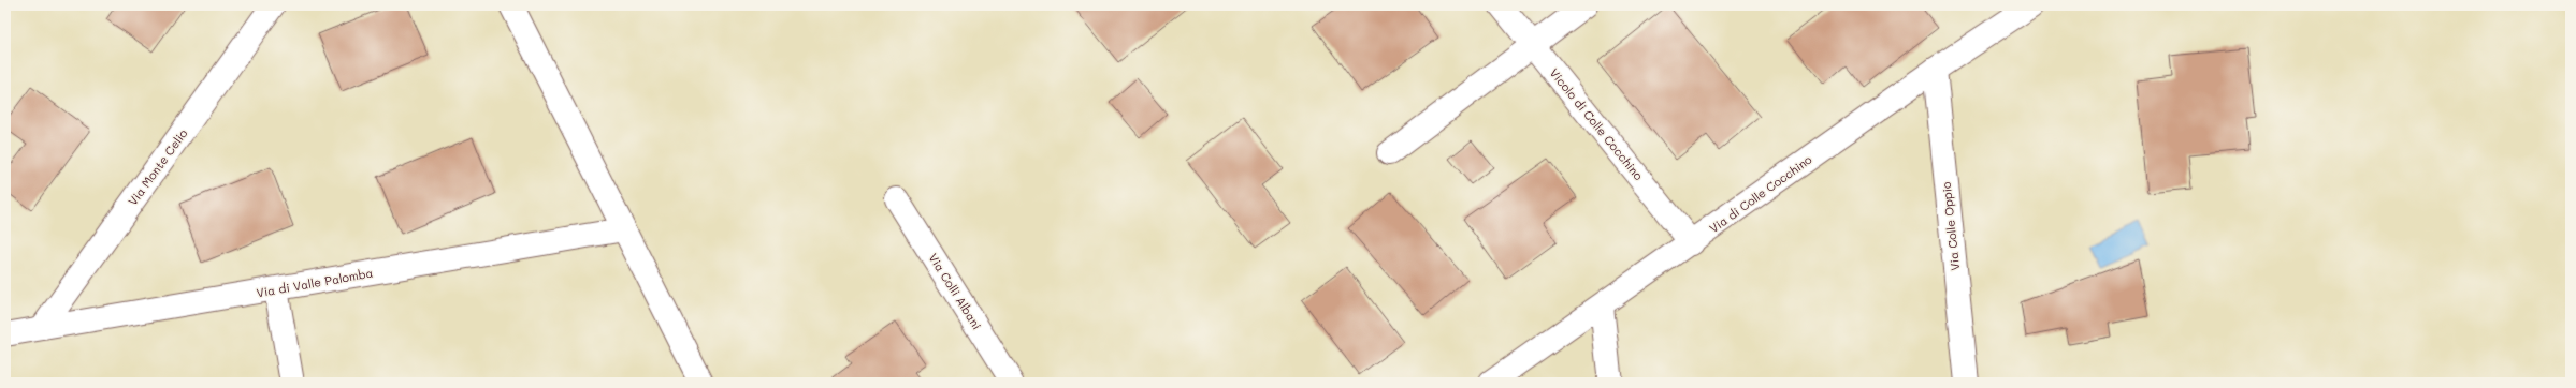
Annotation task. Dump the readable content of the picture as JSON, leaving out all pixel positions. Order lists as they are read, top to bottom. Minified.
{"streets":{"street":["Vicolo di Colle Cocchino","Via Monte Celio","Via di Colle Cocchino","Via Colle Oppio","Via di Valle Palomba","Via Colli Albani"]},"crossings":[["Vicolo di Colle Cocchino","Via di Colle Cocchino"],["Via Monte Celio","Via di Valle Palomba"],["Via di Colle Cocchino","Via Colle Oppio"]]}
